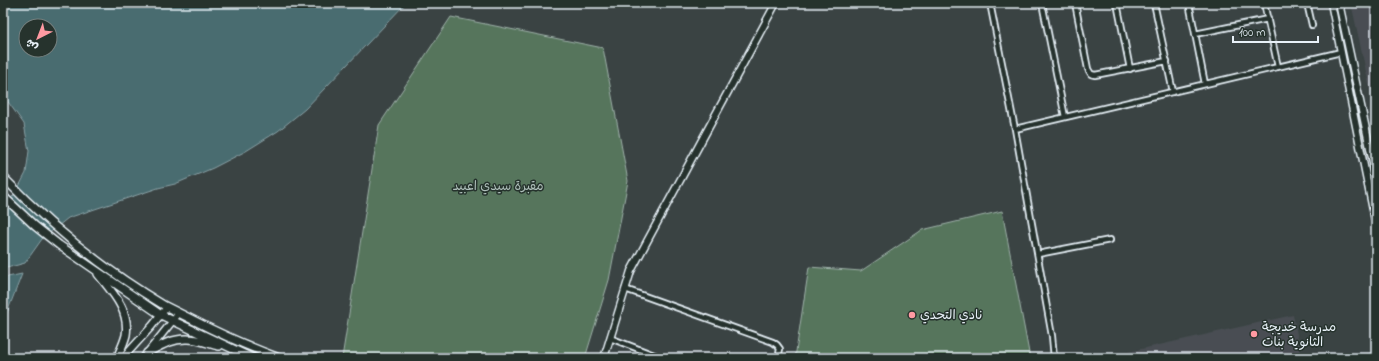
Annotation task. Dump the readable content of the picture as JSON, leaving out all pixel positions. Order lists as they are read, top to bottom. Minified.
{"parks":["مقبرة سيدي اعبيد"],"places":["نادي التحدي","مدرسة خديجة الثانوية بنات"],"scale_bar":"100 m","north":"bottom left"}
